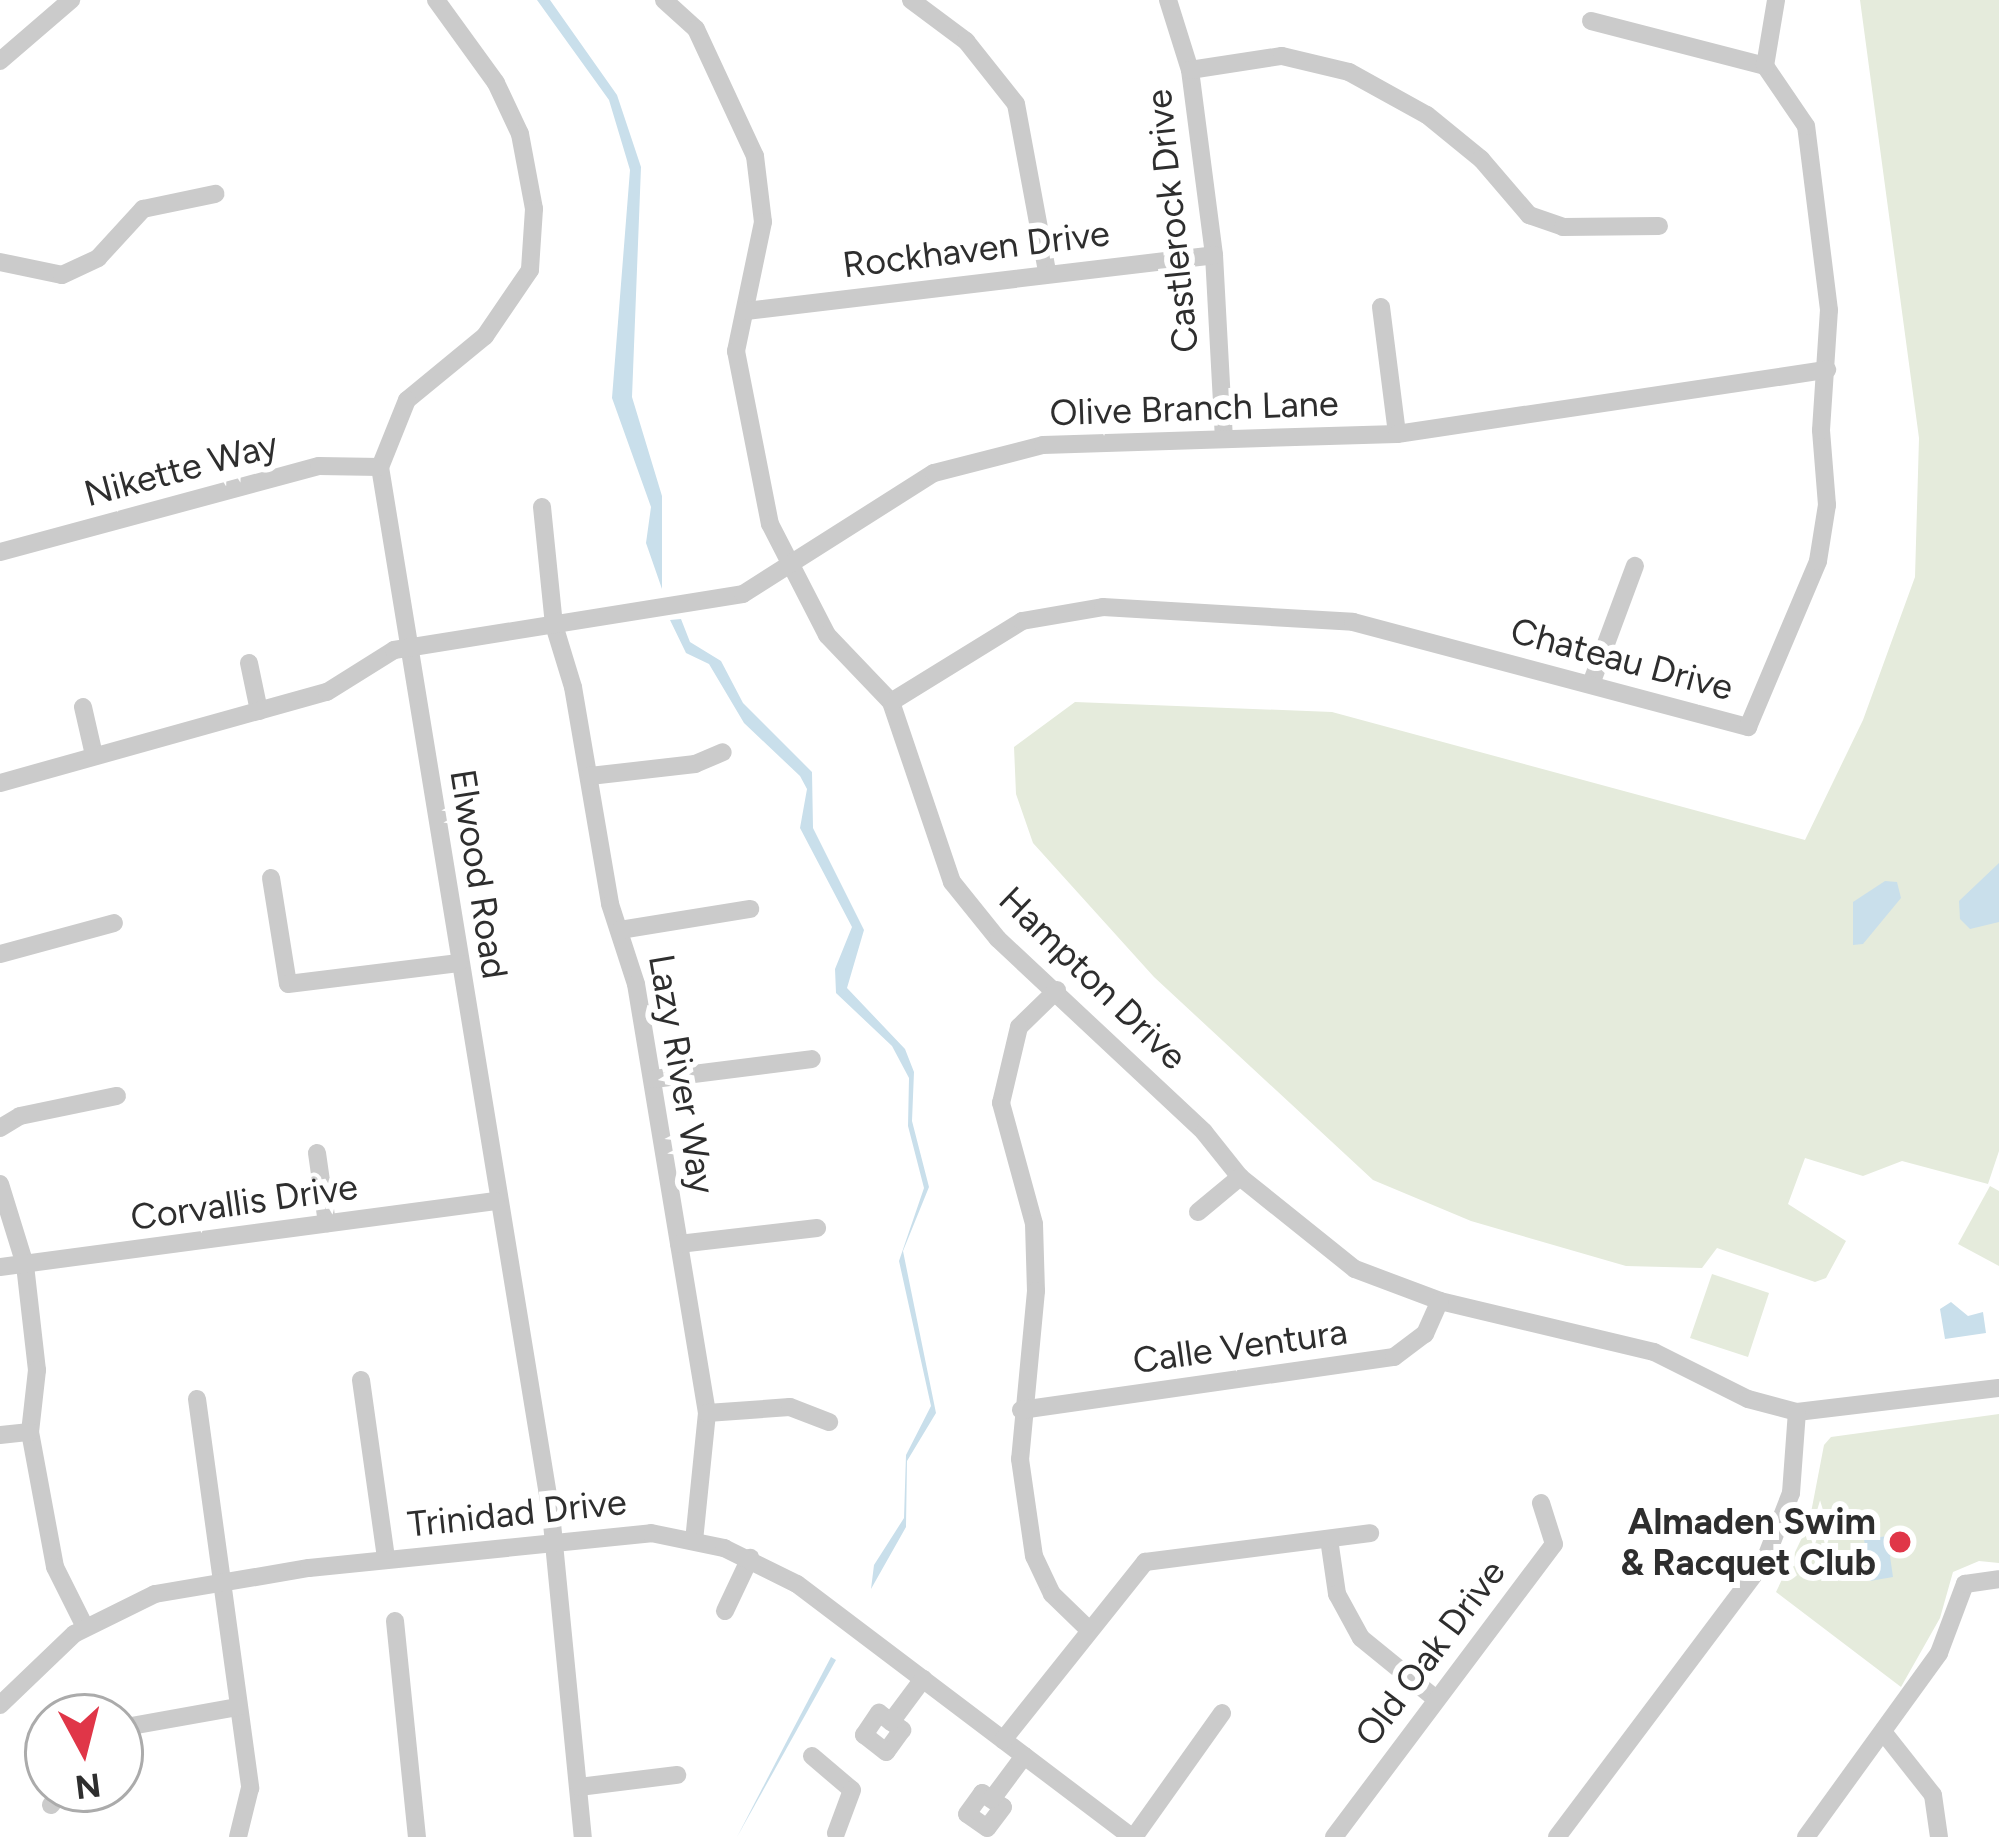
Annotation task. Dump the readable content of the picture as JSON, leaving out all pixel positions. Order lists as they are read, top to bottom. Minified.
{"streets":{"street":["Castlerock Drive","Rockhaven Drive","Olive Branch Lane","Nikette Way","Chateau Drive","Elwood Road","Hampton Drive","Lazy River Way","Corvallis Drive","Calle Ventura","Trinidad Drive","Old Oak Drive"]},"crossings":[["Castlerock Drive","Rockhaven Drive"],["Castlerock Drive","Olive Branch Lane"],["Rockhaven Drive","Hampton Drive"],["Olive Branch Lane","Chateau Drive"],["Olive Branch Lane","Elwood Road"],["Olive Branch Lane","Hampton Drive"],["Olive Branch Lane","Lazy River Way"],["Nikette Way","Elwood Road"],["Chateau Drive","Hampton Drive"],["Elwood Road","Corvallis Drive"],["Elwood Road","Trinidad Drive"],["Hampton Drive","Calle Ventura"],["Lazy River Way","Trinidad Drive"]],"places":["Almaden Swim & Racquet Club"],"north":"bottom"}
